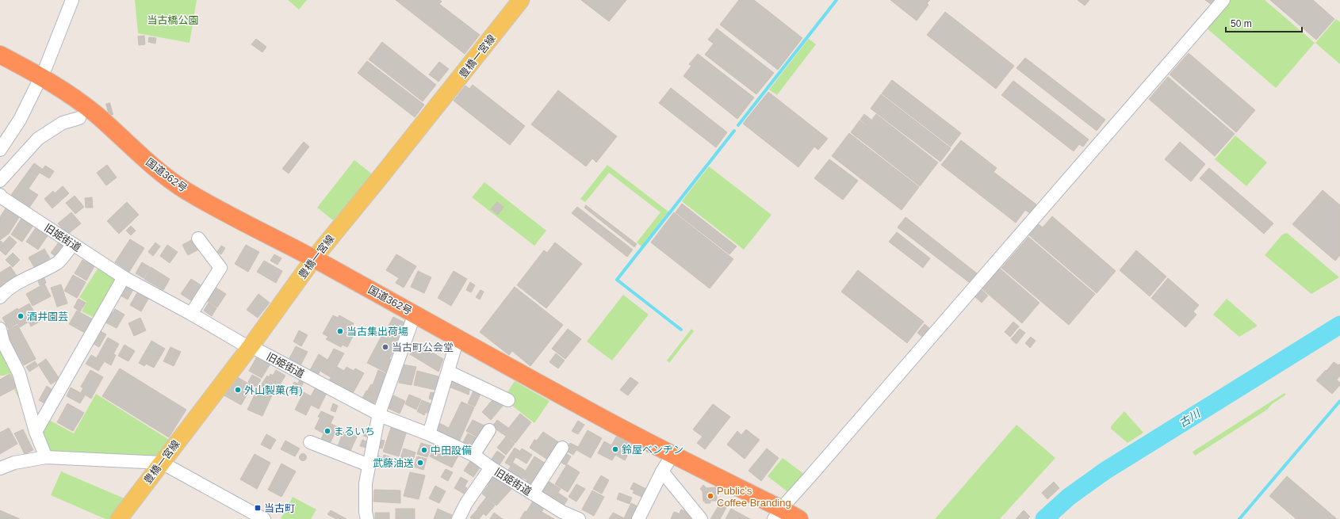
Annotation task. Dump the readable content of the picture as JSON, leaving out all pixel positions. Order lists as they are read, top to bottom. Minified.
{"streets":{"highway":["国道362号"],"main road":["豊橋一宮線"],"street":["旧姫街道"]},"crossings":[["豊橋一宮線","国道362号"],["豊橋一宮線","旧姫街道"]],"water":["古川"],"parks":["当古橋公園"],"places":{"other":["酒井園芸","当古集出荷場","当古町公会堂","外山製菓(有)","まるいち","鈴屋ベンヂン","中田設備","武藤油送","Public's Coffee Branding"],"transit":["当古町"]},"scale_bar":"50 m"}
